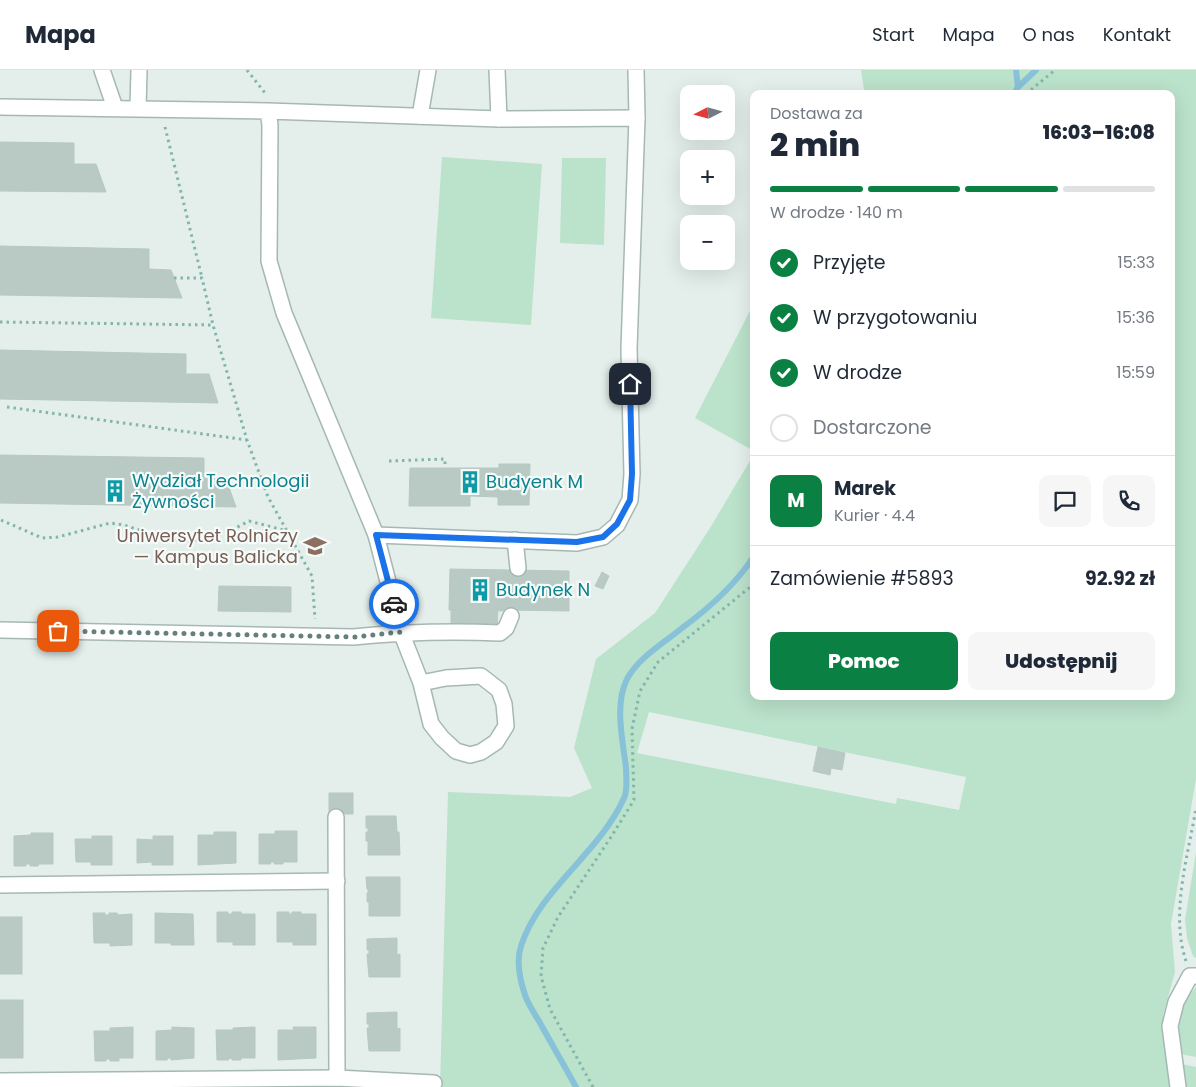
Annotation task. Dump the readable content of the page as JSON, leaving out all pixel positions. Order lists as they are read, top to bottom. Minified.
{"places":{"building":["Budyenk M","Wydział Technologii Żywności","Budynek N"],"school or university":["Uniwersytet Rolniczy — Kampus Balicka"]},"north":"left","page":{"header":"Mapa","nav":["Start","Mapa","O nas","Kontakt"],"map_buttons":["+","−"],"heading":["2 min","Dostawa za","16:03–16:08"],"panel":["Marek","Kurier · 4.4","Zamówienie #5893","92.92 zł"],"bar":"W drodze · 140 m","list":[["Przyjęte","15:33"],["W przygotowaniu","15:36"],["W drodze","15:59"],"Dostarczone"],"round":"M","buttons":["Pomoc","Udostępnij"]}}
